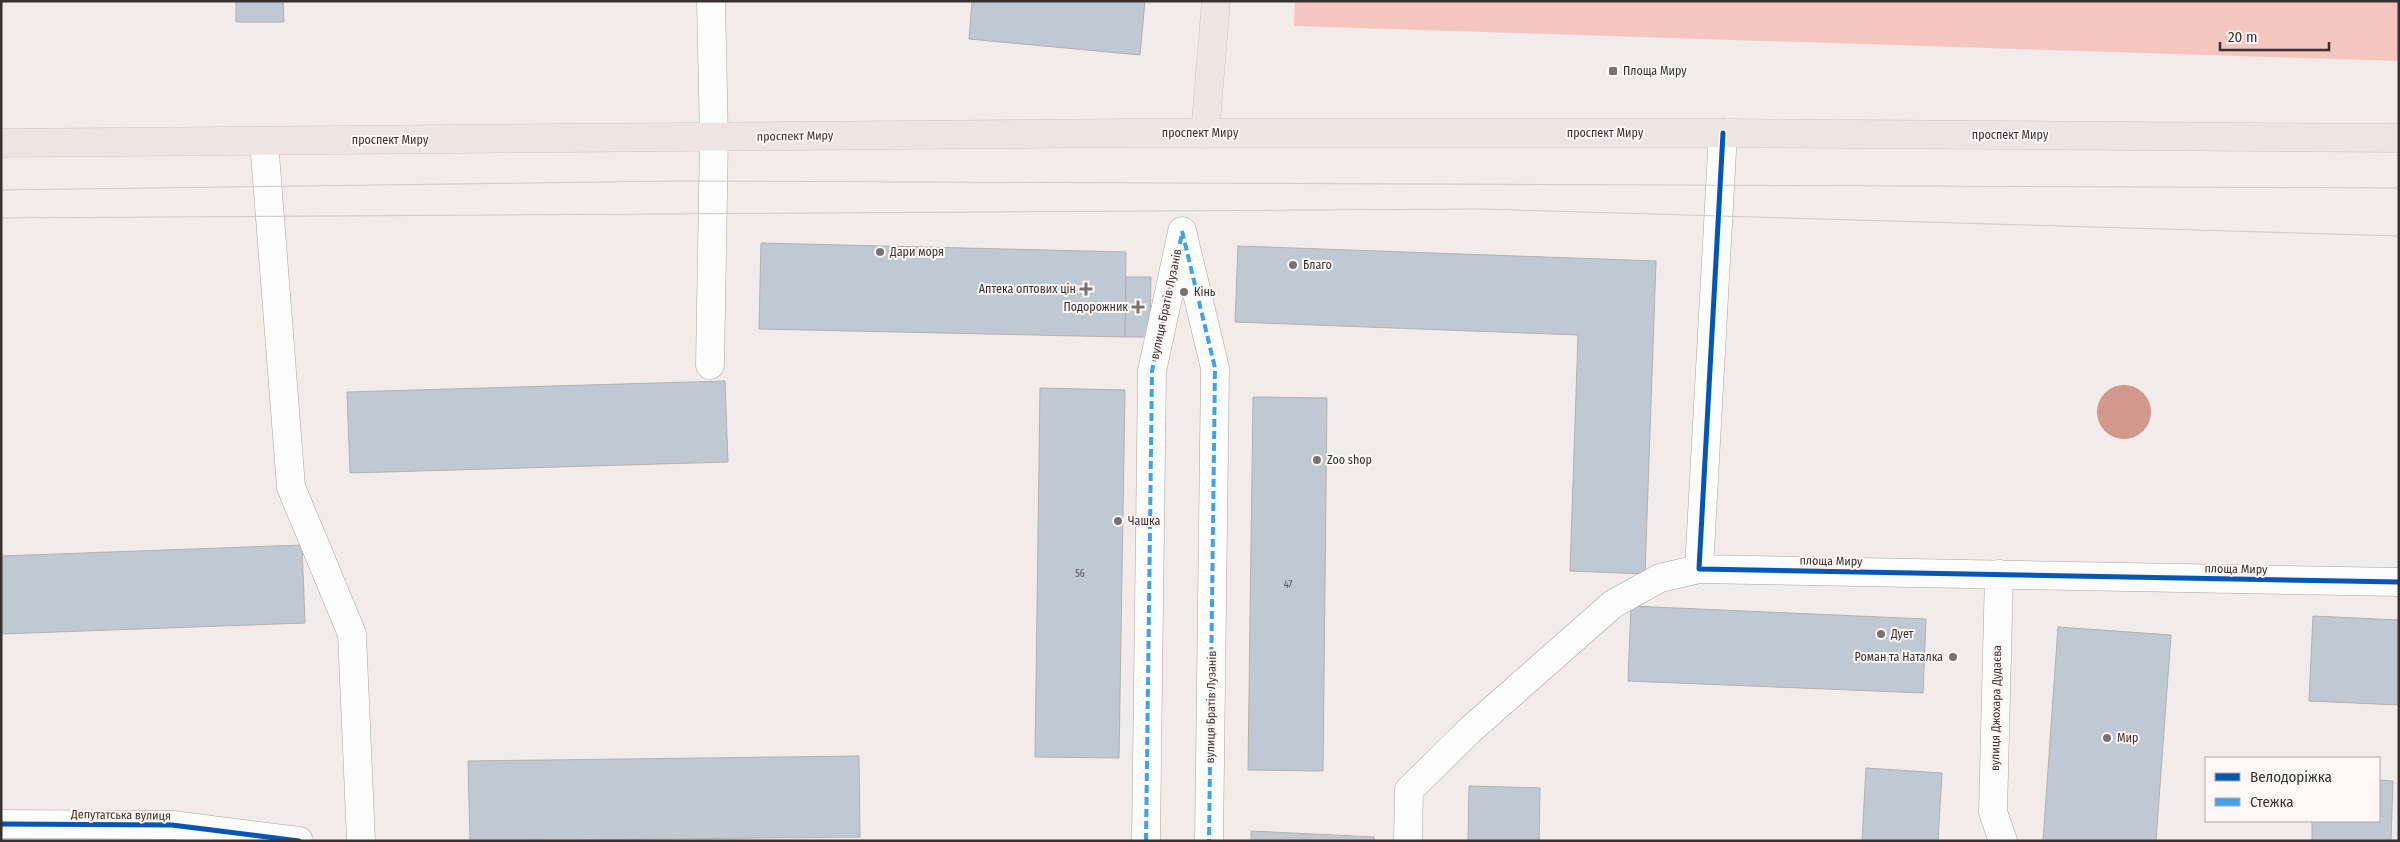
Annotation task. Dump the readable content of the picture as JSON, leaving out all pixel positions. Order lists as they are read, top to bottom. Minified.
{"streets":{"main road":["проспект Миру"],"street":["вулиця Братів Лузанів","площа Миру","вулиця Джохара Дудаєва","Депутатська вулиця"]},"crossings":[["площа Миру","вулиця Джохара Дудаєва"]],"places":{"transit":["Площа Миру"],"other":["Дари моря","Благо","Кінь","Zoo shop","Чашка","Дует","Роман та Наталка","Мир"],"health":["Аптека оптових цін","Подорожник"]},"house_numbers":["56","47"],"legend":["Велодоріжка","Стежка"],"scale_bar":"20 m"}
